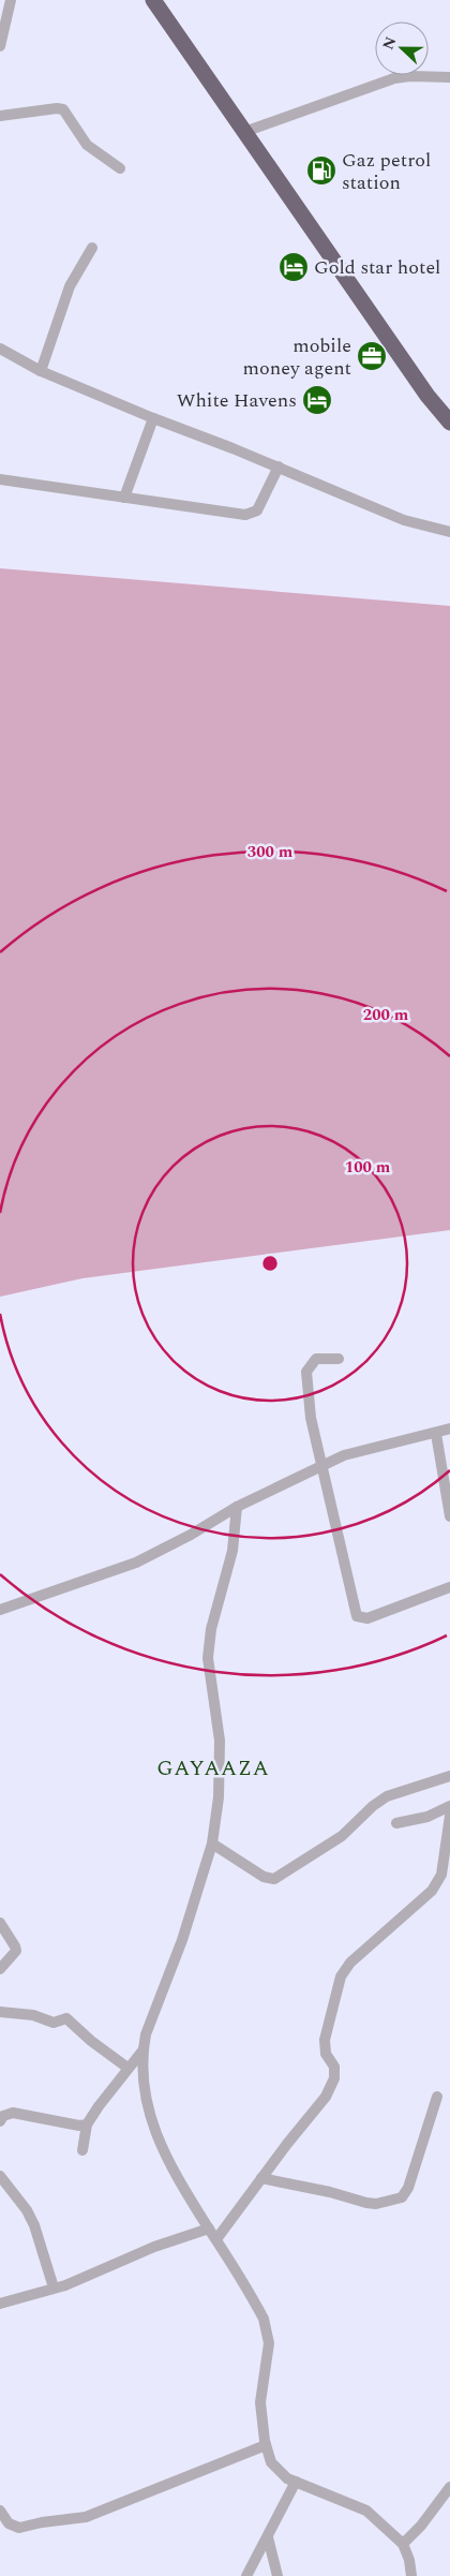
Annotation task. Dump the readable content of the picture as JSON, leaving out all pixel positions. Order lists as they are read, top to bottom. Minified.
{"districts":["GAYAAZA"],"places":{"fuel station":["Gaz petrol station"],"hotel":["Gold star hotel","White Havens"],"office":["mobile money agent"]},"north":"left","rings":["300 m","200 m","100 m"]}
